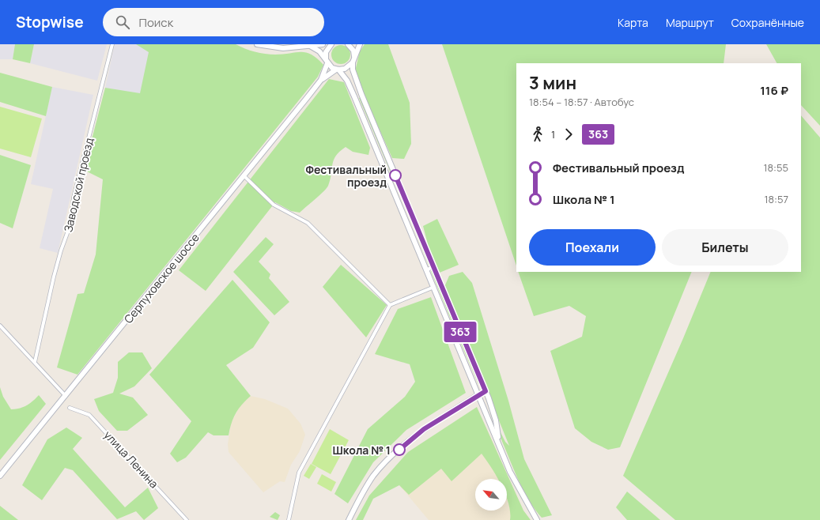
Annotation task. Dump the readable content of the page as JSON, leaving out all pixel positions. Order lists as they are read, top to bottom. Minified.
{"streets":{"street":["Заводской проезд","Серпуховское шоссе","улица Ленина"]},"places":["Фестивальный проезд","Школа № 1"],"lines":["bus line 363"],"north":"top left","page":{"header":"Stopwise","search":"Поиск","nav":["Карта","Маршрут","Сохранённые"],"on_map":"363","heading":["3 мин","18:54 – 18:57 · Автобус","116 ₽"],"legs":["1","363"],"list":[{"name":"Фестивальный проезд","value":"18:55"},{"name":"Школа № 1","value":"18:57"}],"buttons":["Поехали","Билеты"]}}
